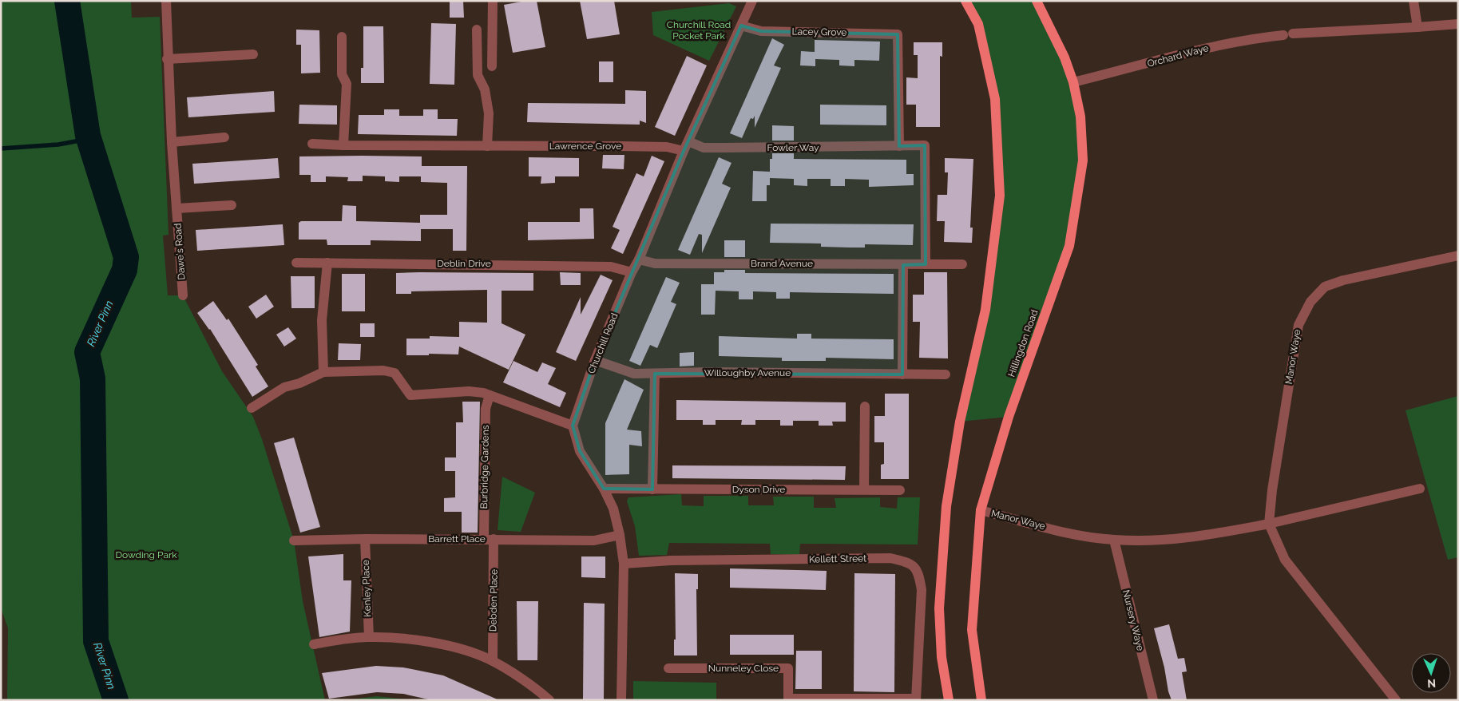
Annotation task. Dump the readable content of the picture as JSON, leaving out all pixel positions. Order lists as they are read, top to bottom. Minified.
{"streets":{"main road":["Hillingdon Road"],"street":["Lacey Grove","Orchard Waye","Lawrence Grove","Fowler Way","Dawe's Road","Deblin Drive","Brand Avenue","Churchill Road","Manor Waye","Willoughby Avenue","Burbridge Gardens","Dyson Drive","Barrett Place","Kellett Street","Kenley Place","Debden Place","Nursery Waye","Nunneley Close"]},"crossings":[["Lacey Grove","Fowler Way"],["Lacey Grove","Churchill Road"],["Orchard Waye","Hillingdon Road"],["Lawrence Grove","Churchill Road"],["Fowler Way","Brand Avenue"],["Fowler Way","Churchill Road"],["Deblin Drive","Churchill Road"],["Brand Avenue","Churchill Road"],["Churchill Road","Willoughby Avenue"],["Hillingdon Road","Manor Waye"],["Manor Waye","Nursery Waye"],["Burbridge Gardens","Barrett Place"],["Burbridge Gardens","Debden Place"],["Barrett Place","Kenley Place"],["Barrett Place","Debden Place"],["Kellett Street","Nunneley Close"]],"water":["River Pinn"],"parks":["Churchill Road Pocket Park","Dowding Park"],"north":"bottom"}
